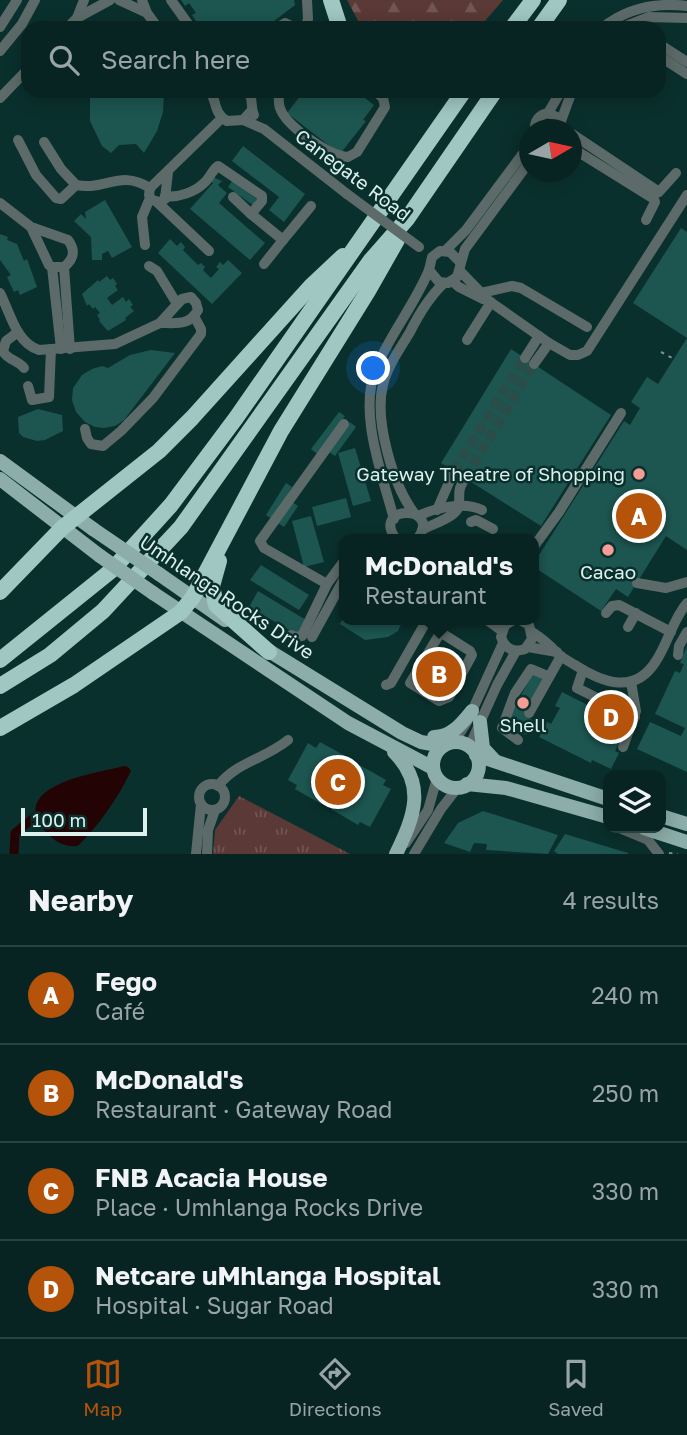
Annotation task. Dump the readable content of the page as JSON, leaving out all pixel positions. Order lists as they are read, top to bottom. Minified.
{"streets":{"main road":["Umhlanga Rocks Drive"],"street":["Canegate Road"]},"places":["Gateway Theatre of Shopping","Cacao","Shell"],"scale_bar":"100 m","north":"right","page":{"search":"Search here","pins":["A","B","D","C"],"popup":["McDonald's","Restaurant"],"scale":"100 m","heading":["Nearby","4 results"],"list":[{"mark":"A","name":"Fego","note":"Café","value":"240 m"},{"mark":"B","name":"McDonald's","note":"Restaurant · Gateway Road","value":"250 m"},{"mark":"C","name":"FNB Acacia House","note":"Place · Umhlanga Rocks Drive","value":"330 m"},{"mark":"D","name":"Netcare uMhlanga Hospital","note":"Hospital · Sugar Road","value":"330 m"}],"nav":["Map","Directions","Saved"]}}
